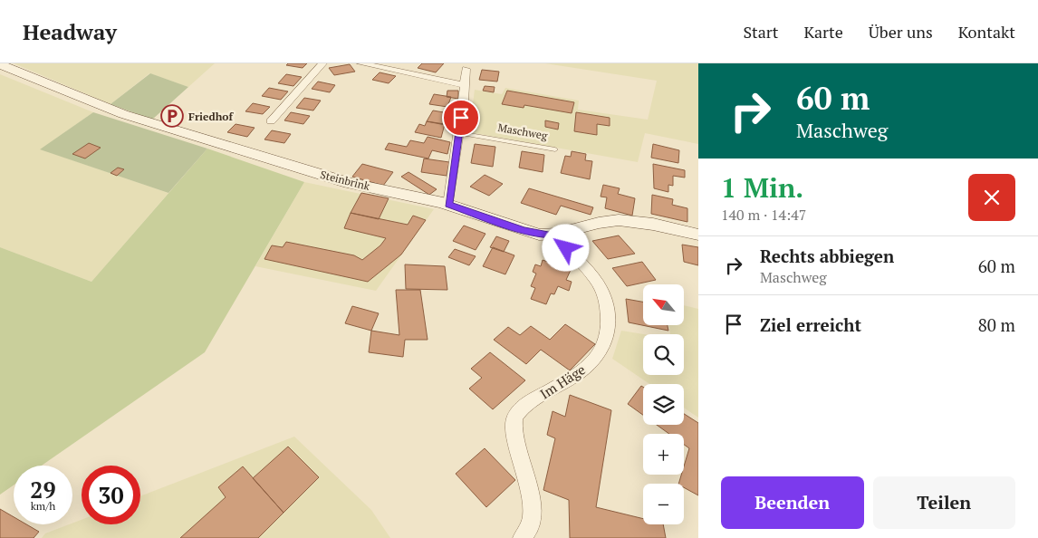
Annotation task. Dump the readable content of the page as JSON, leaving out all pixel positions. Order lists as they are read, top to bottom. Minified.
{"streets":{"street":["Steinbrink","Im Häge"],"lane":["Maschweg"]},"crossings":[["Steinbrink","Im Häge"]],"places":{"parking":["Friedhof"]},"north":"top left","page":{"header":"Headway","nav":["Start","Karte","Über uns","Kontakt"],"turn":["60 m","Maschweg"],"heading":["1 Min.","140 m · 14:47"],"list":[{"name":"Rechts abbiegen","note":"Maschweg","value":"60 m"},{"name":"Ziel erreicht","value":"80 m"}],"map_buttons":["+","−"],"speed":"29 km/h","limit":"30","buttons":["Beenden","Teilen"]}}
